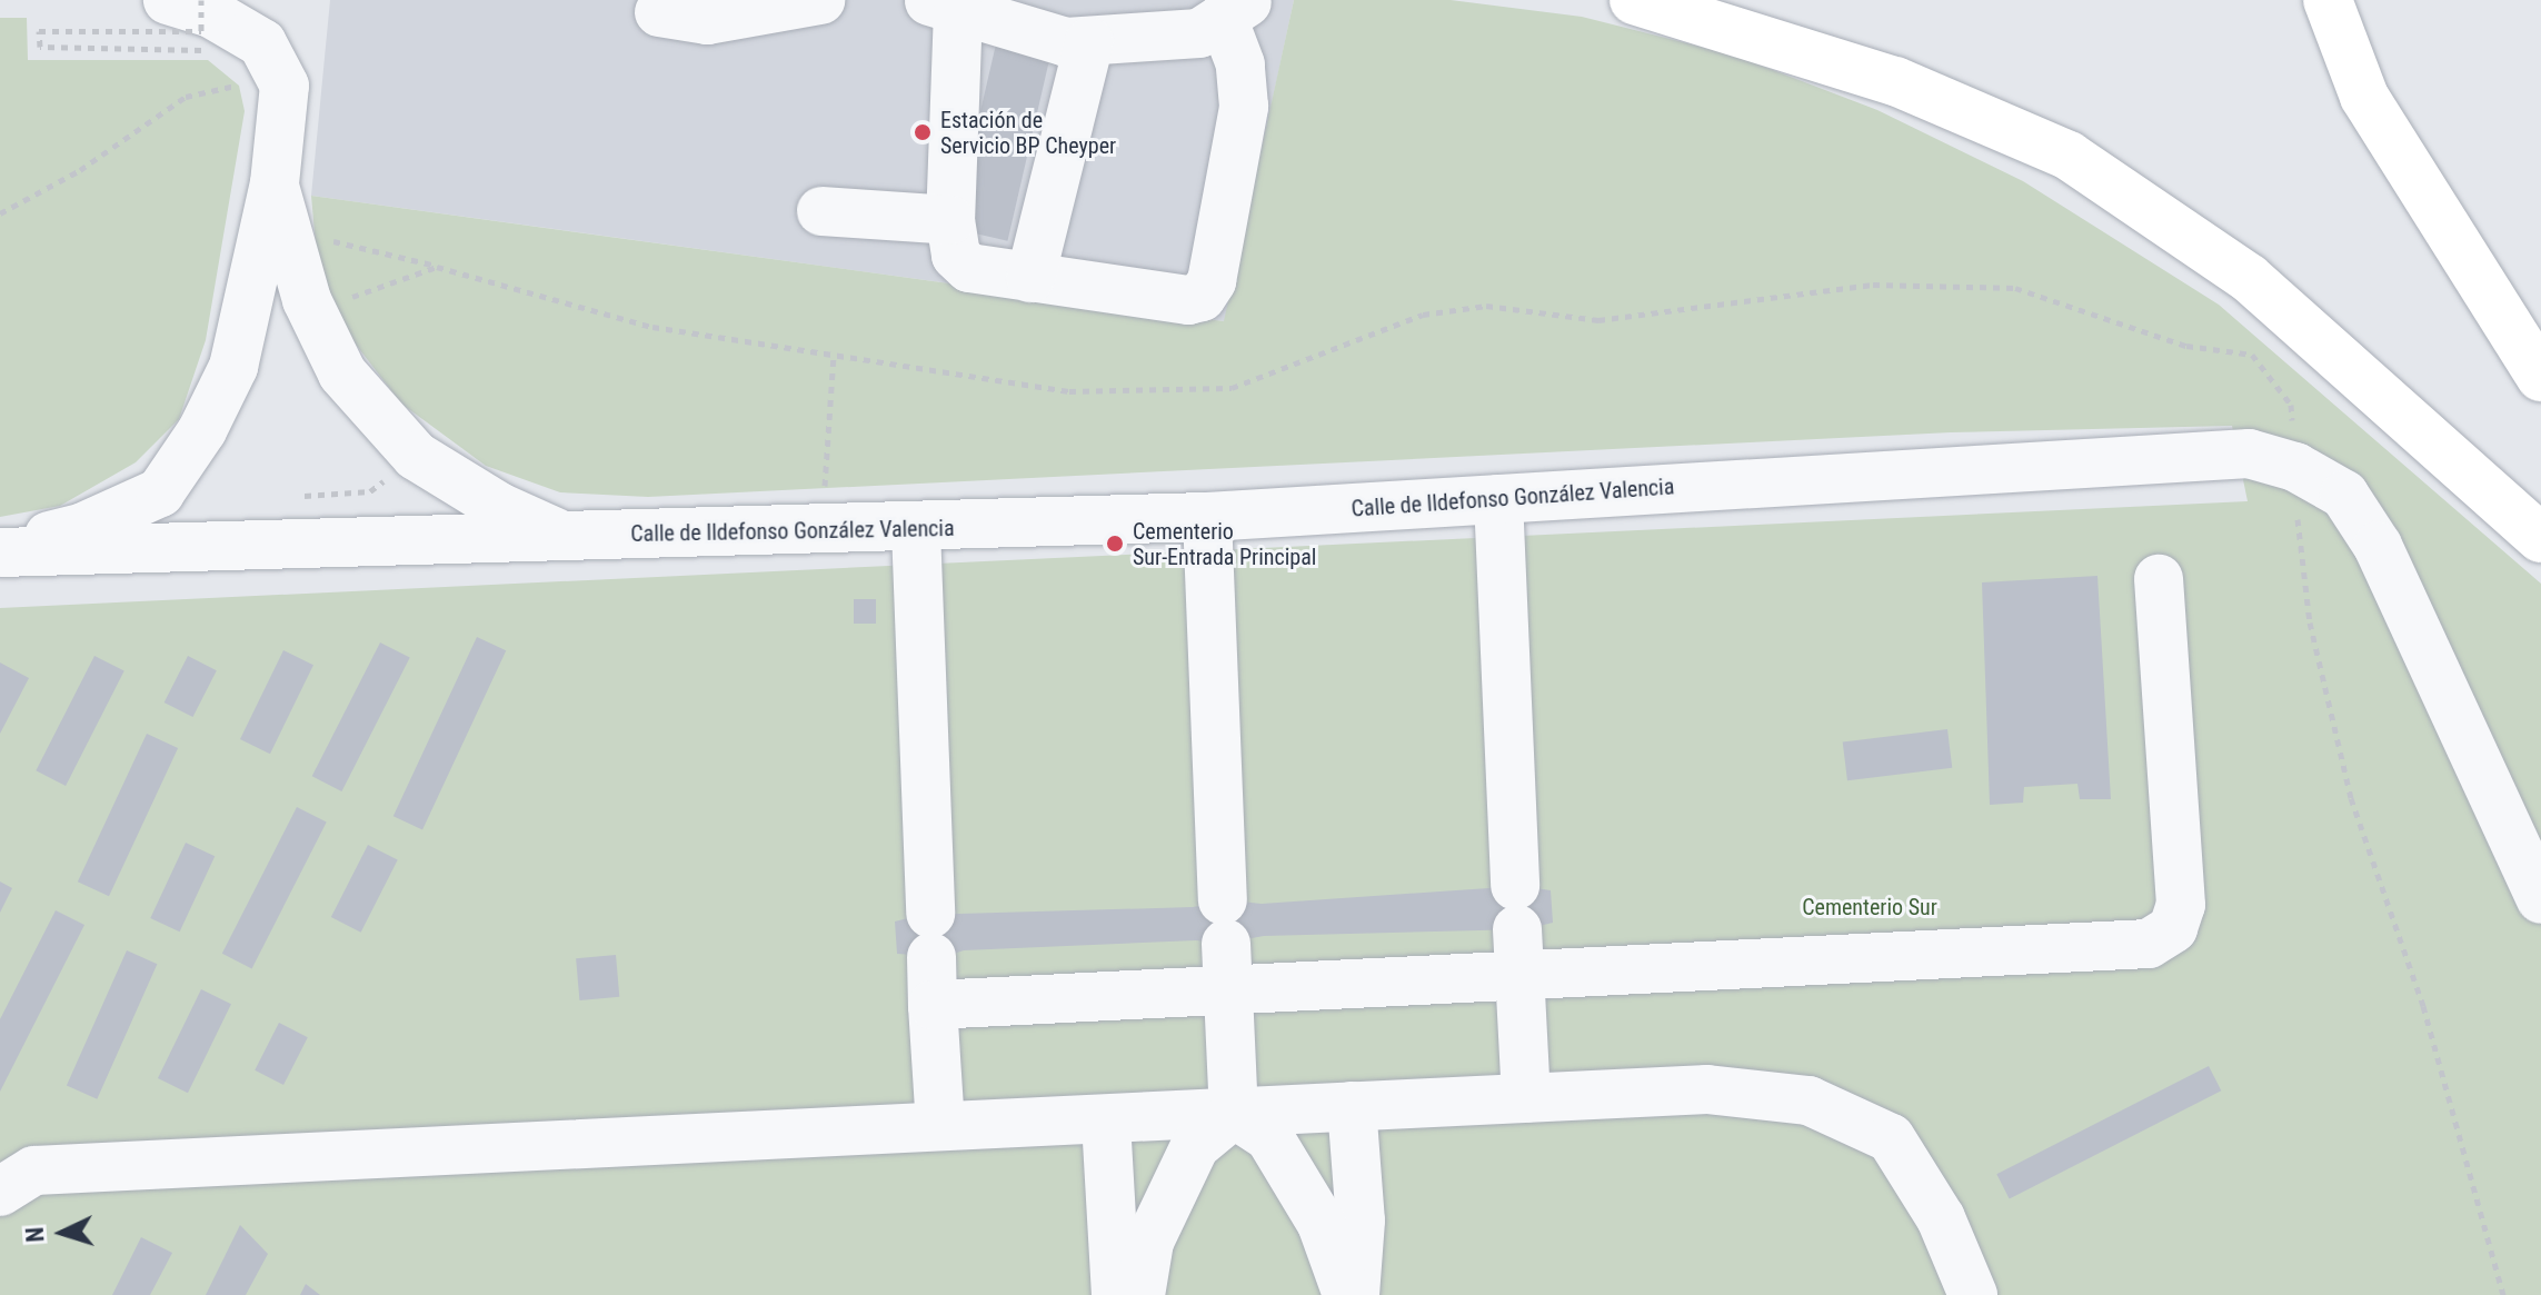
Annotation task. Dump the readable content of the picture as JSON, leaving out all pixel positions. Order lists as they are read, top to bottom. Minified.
{"streets":{"street":["Calle de Ildefonso González Valencia"]},"parks":["Cementerio Sur"],"places":["Estación de Servicio BP Cheyper","Cementerio Sur-Entrada Principal"],"north":"left"}
